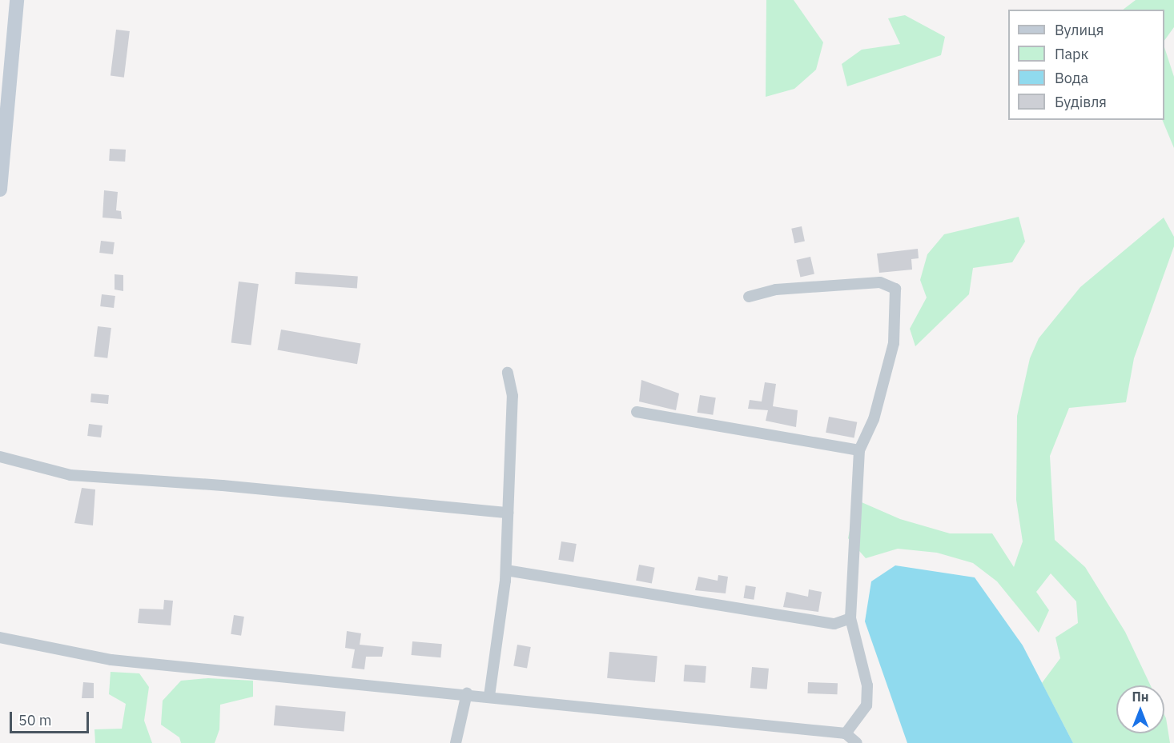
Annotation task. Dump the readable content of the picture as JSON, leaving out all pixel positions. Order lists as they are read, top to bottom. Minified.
{"legend":["Вулиця","Парк","Вода","Будівля"],"scale_bar":"50 m","north":"top"}
